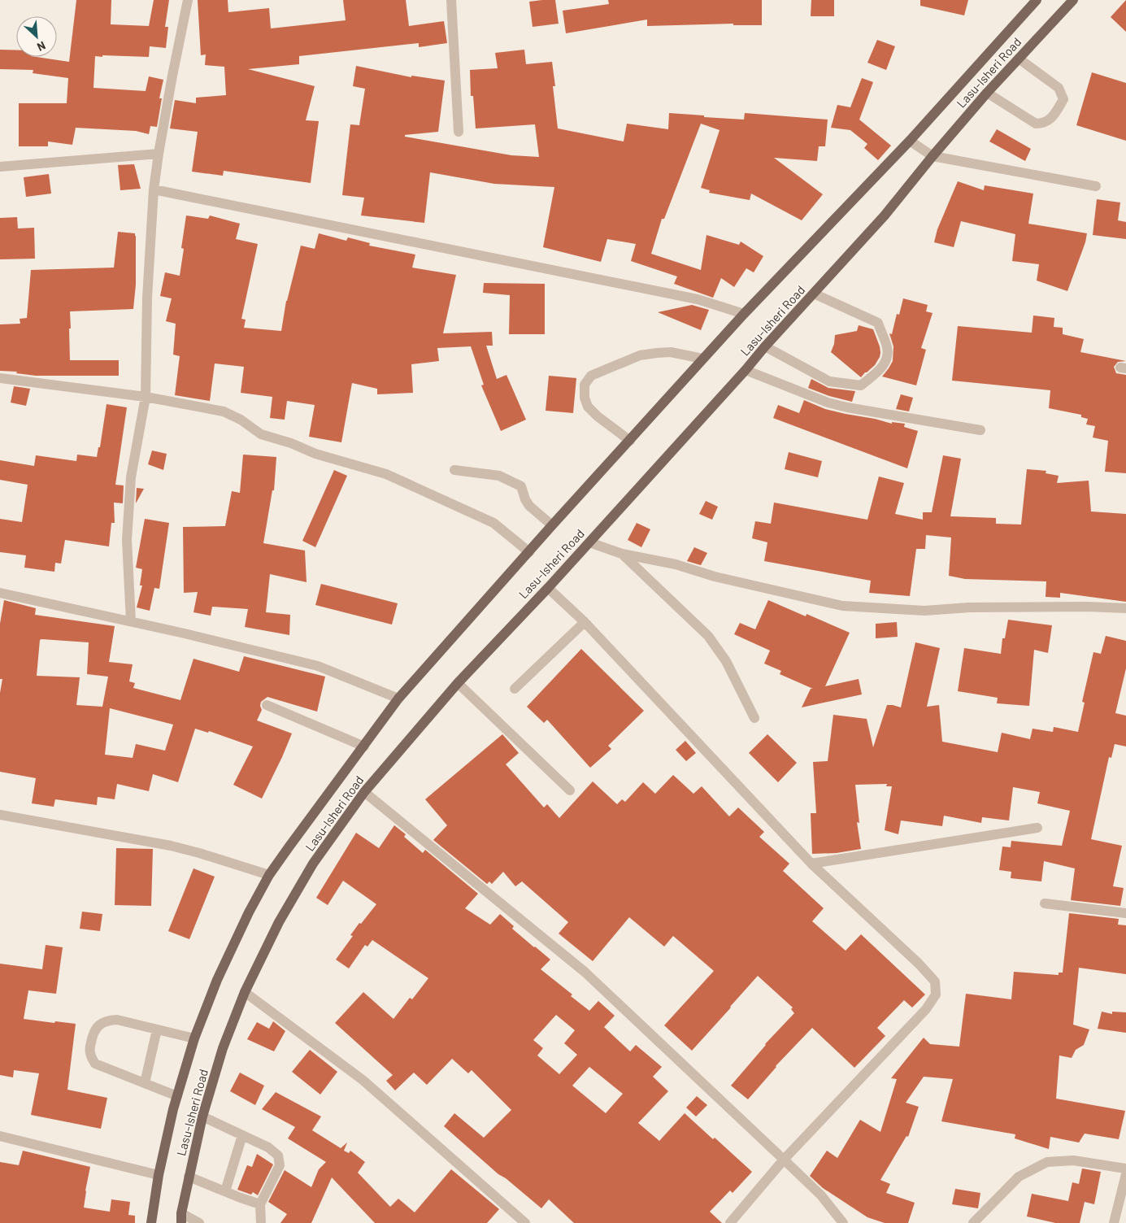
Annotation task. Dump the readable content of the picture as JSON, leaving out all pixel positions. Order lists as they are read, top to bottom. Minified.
{"streets":{"main road":["Lasu-Isheri Road"]},"north":"bottom right"}
